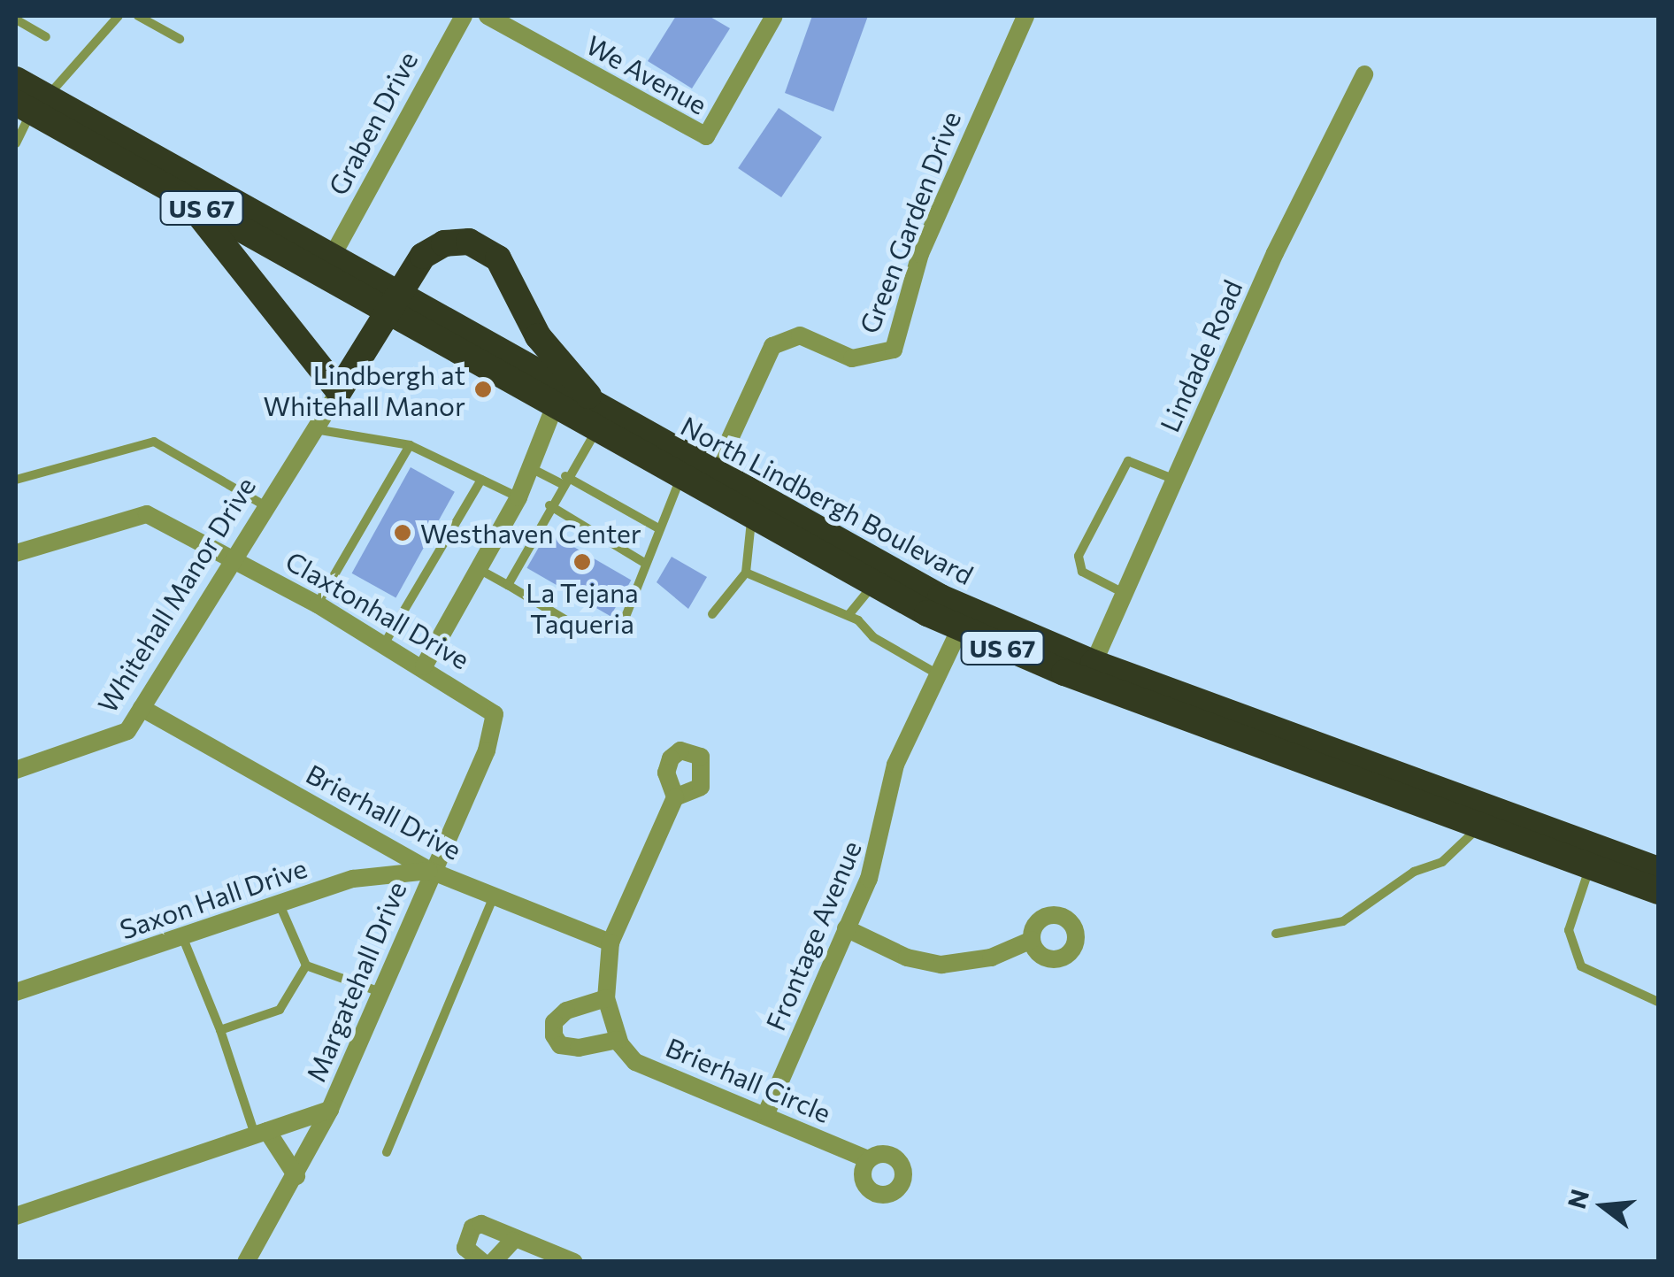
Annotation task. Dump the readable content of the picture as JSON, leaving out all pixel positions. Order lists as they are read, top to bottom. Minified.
{"streets":{"highway":["US 67","North Lindbergh Boulevard"],"street":["We Avenue","Graben Drive","Green Garden Drive","Lindade Road","Whitehall Manor Drive","Claxtonhall Drive","Brierhall Drive","Saxon Hall Drive","Frontage Avenue","Margatehall Drive","Brierhall Circle"]},"crossings":[["Graben Drive","North Lindbergh Boulevard"],["Green Garden Drive","North Lindbergh Boulevard"],["Lindade Road","North Lindbergh Boulevard"],["North Lindbergh Boulevard","Frontage Avenue"],["Whitehall Manor Drive","Claxtonhall Drive"],["Whitehall Manor Drive","Brierhall Drive"],["Claxtonhall Drive","Margatehall Drive"],["Brierhall Drive","Saxon Hall Drive"],["Brierhall Drive","Margatehall Drive"],["Saxon Hall Drive","Margatehall Drive"],["Frontage Avenue","Brierhall Circle"]],"places":["Lindbergh at Whitehall Manor","Westhaven Center","La Tejana Taqueria"],"north":"left"}
